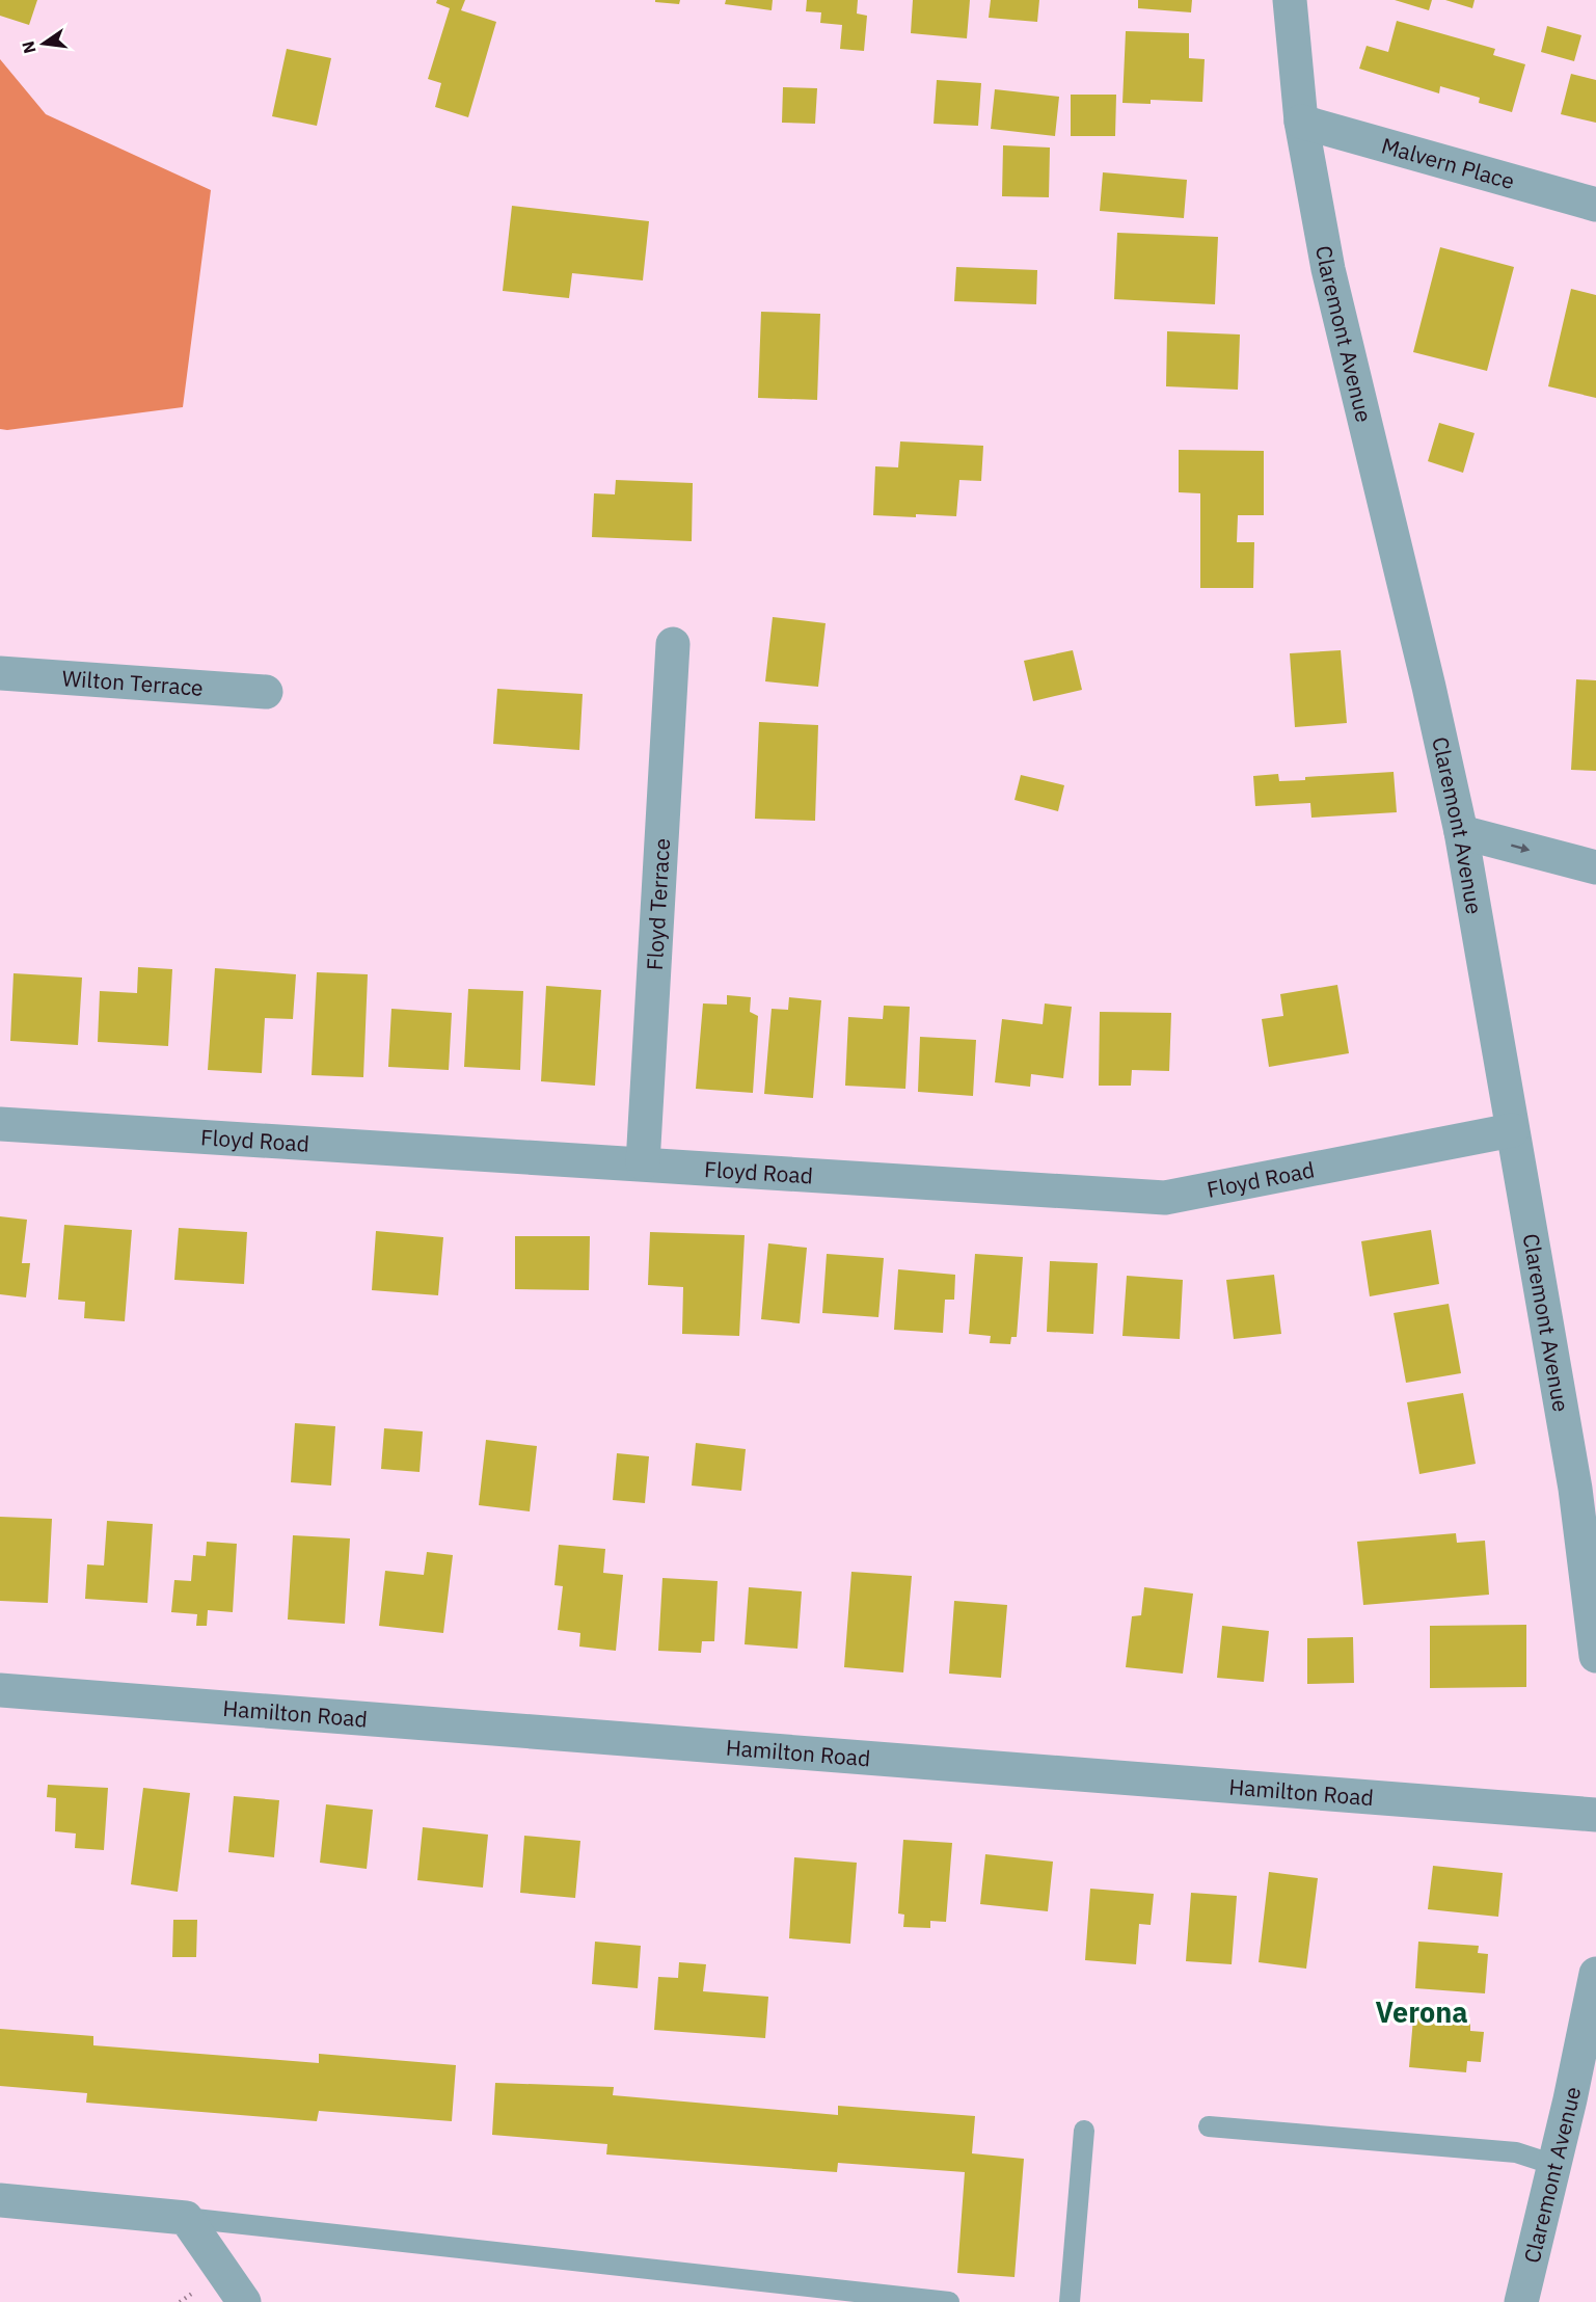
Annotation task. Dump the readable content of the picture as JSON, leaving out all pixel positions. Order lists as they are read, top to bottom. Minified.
{"streets":{"street":["Malvern Place","Claremont Avenue","Wilton Terrace","Floyd Terrace","Floyd Road","Hamilton Road"]},"crossings":[["Malvern Place","Claremont Avenue"],["Claremont Avenue","Floyd Road"],["Floyd Terrace","Floyd Road"]],"districts":["Verona"],"north":"left"}
